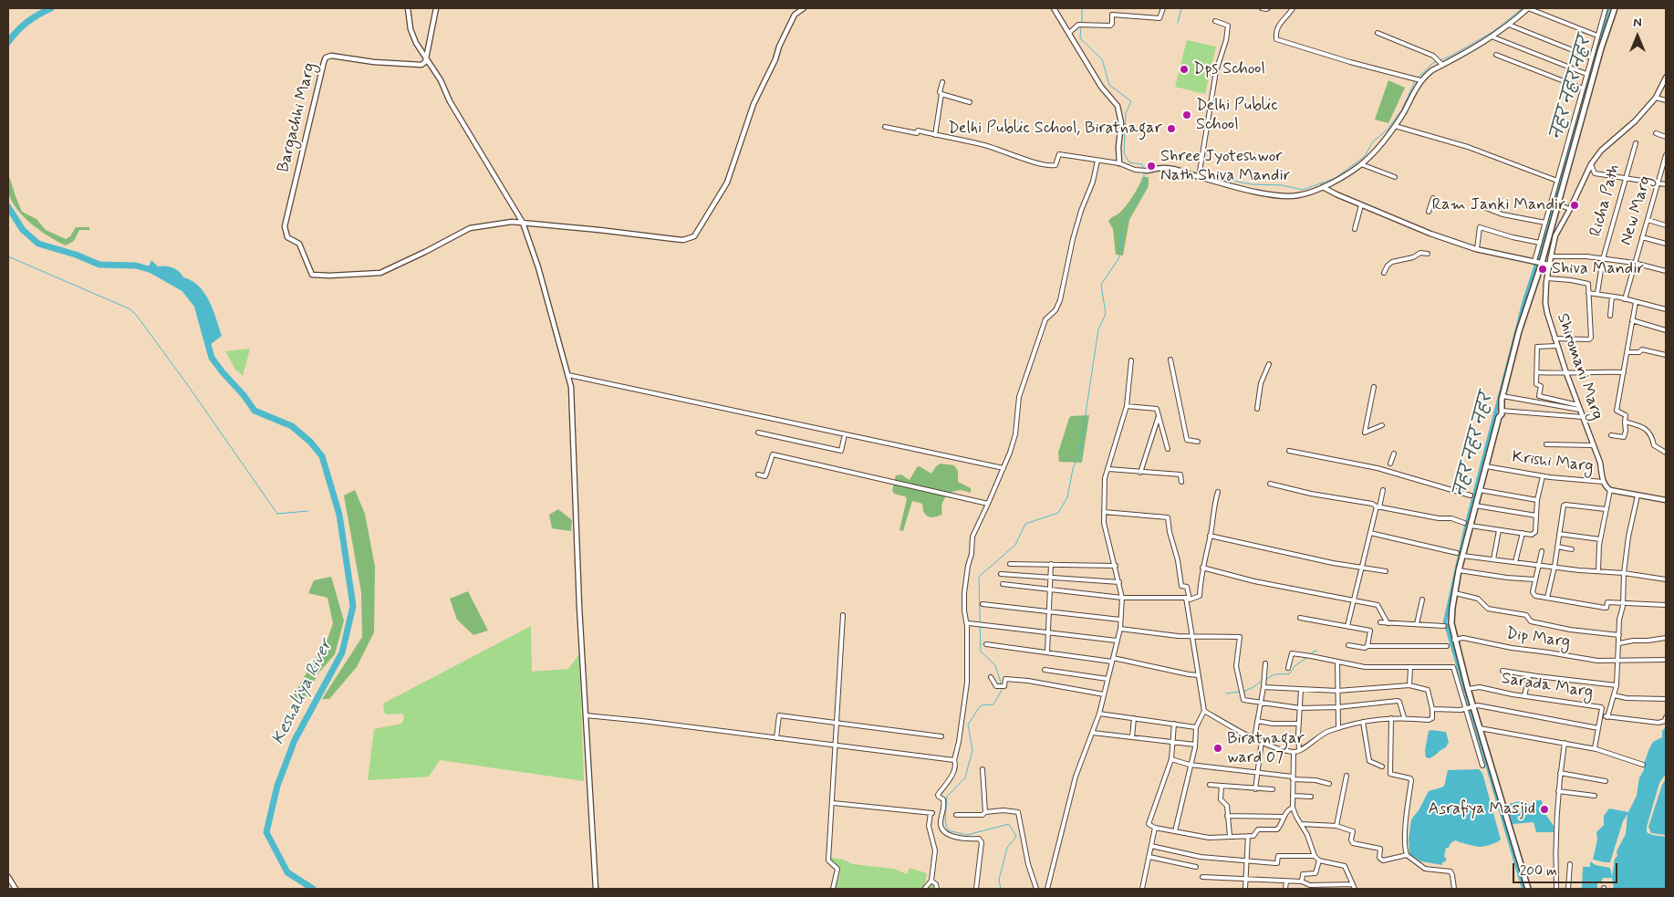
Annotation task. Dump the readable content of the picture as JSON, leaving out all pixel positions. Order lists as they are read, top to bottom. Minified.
{"streets":{"street":["Bargachhi Marg","Richa Path","New Marg","Shiromani Marg","Krishi Marg","Dip Marg","Sarada Marg"]},"crossings":[["Shiromani Marg","Krishi Marg"]],"water":["नहर नहर नहर","Keshaliya River"],"places":["Dps School","Delhi Public School","Delhi Public School, Biratnagar","Shree Jyoteshwor Nath Shiva Mandir","Ram Janki Mandir","Shiva Mandir","Biratnagar ward 07","Asrafiya Masjid"],"scale_bar":"200 m","north":"top"}
